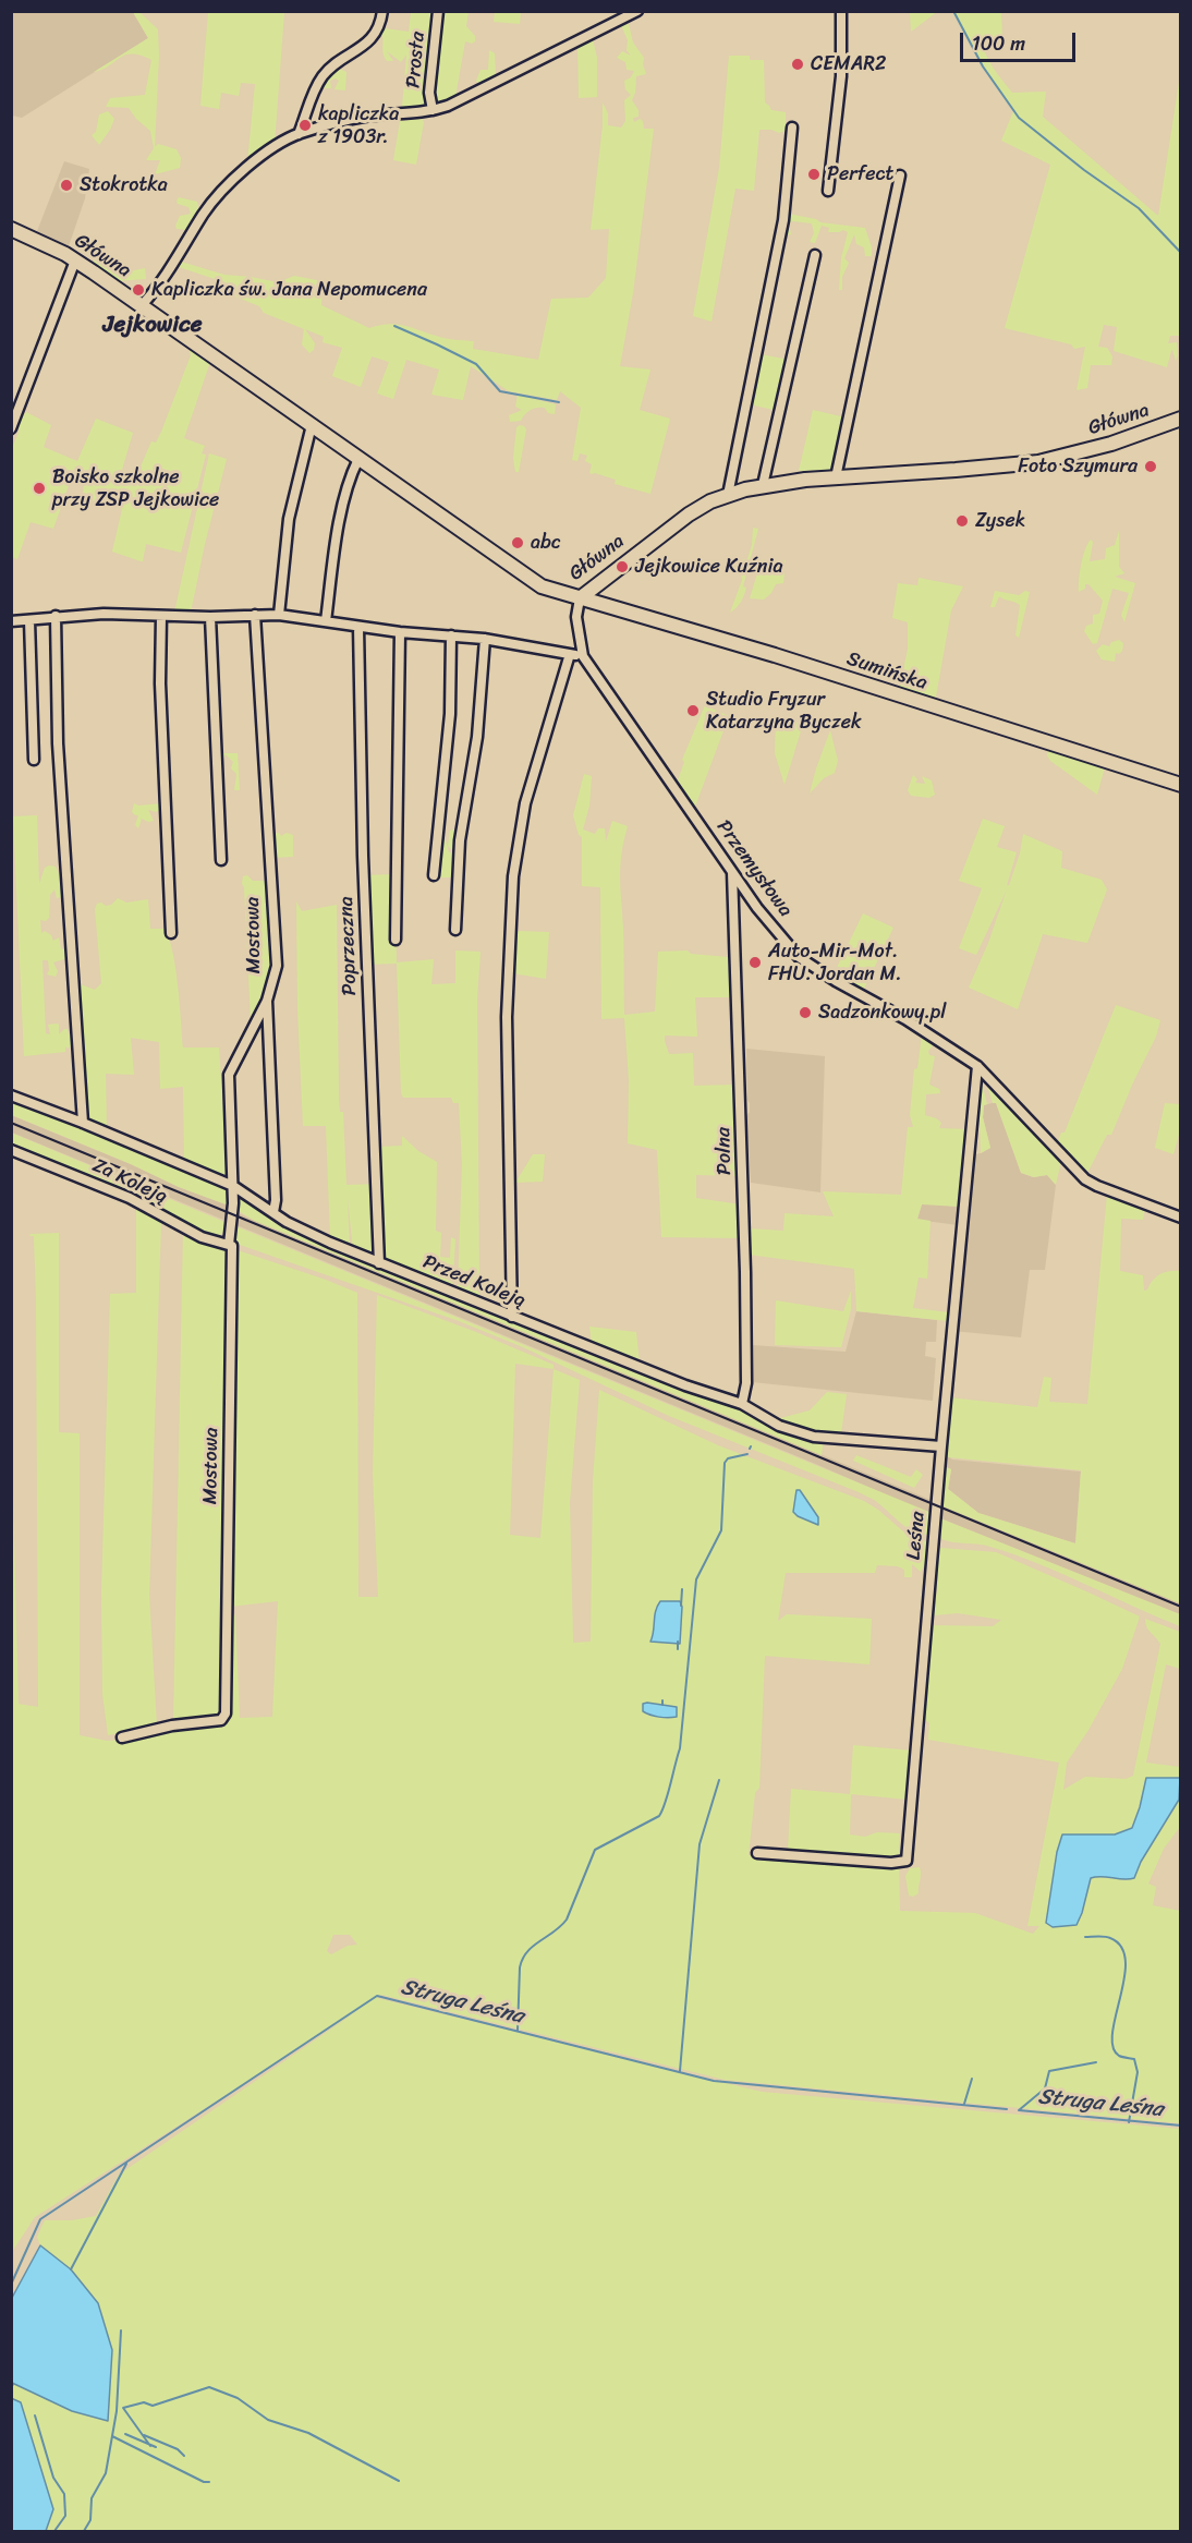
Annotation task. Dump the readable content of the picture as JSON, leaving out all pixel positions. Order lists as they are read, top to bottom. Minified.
{"streets":{"street":["Prosta","Główna","Sumińska","Przemysłowa","Mostowa","Poprzeczna","Polna","Za Koleją","Przed Koleją","Leśna"]},"crossings":[["Główna","Sumińska"],["Główna","Przemysłowa"],["Sumińska","Przemysłowa"],["Przemysłowa","Polna"],["Przemysłowa","Leśna"],["Mostowa","Za Koleją"],["Mostowa","Przed Koleją"],["Poprzeczna","Przed Koleją"],["Polna","Przed Koleją"],["Przed Koleją","Leśna"]],"districts":["Jejkowice"],"water":["Struga Leśna"],"places":["CEMAR2","kapliczka z 1903r.","Perfect","Stokrotka","Kapliczka św. Jana Nepomucena","Foto Szymura","Boisko szkolne przy ZSP Jejkowice","Zysek","abc","Jejkowice Kuźnia","Studio Fryzur Katarzyna Byczek","Auto-Mir-Mot. FHU. Jordan M.","Sadzonkowy.pl"],"scale_bar":"100 m"}
